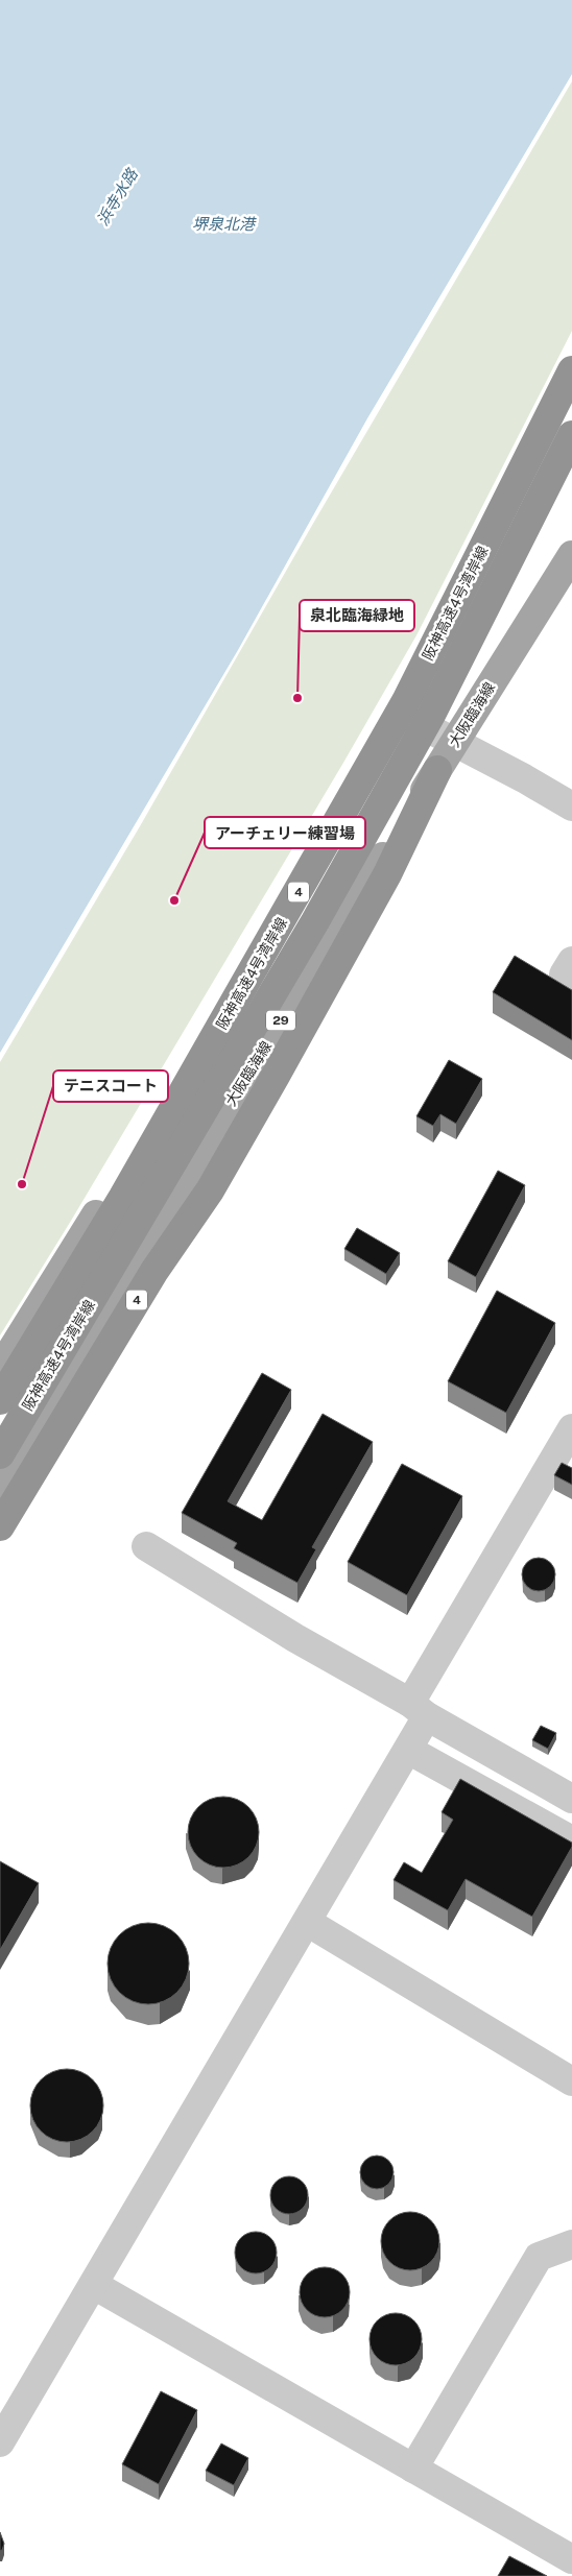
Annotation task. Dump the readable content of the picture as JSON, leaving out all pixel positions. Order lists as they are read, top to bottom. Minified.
{"streets":{"highway":["阪神高速4号湾岸線","4"],"main road":["大阪臨海線","29"]},"crossings":[["大阪臨海線","4"]],"water":["浜寺水路","堺泉北港"],"places":["泉北臨海緑地","アーチェリー練習場","テニスコート"]}
